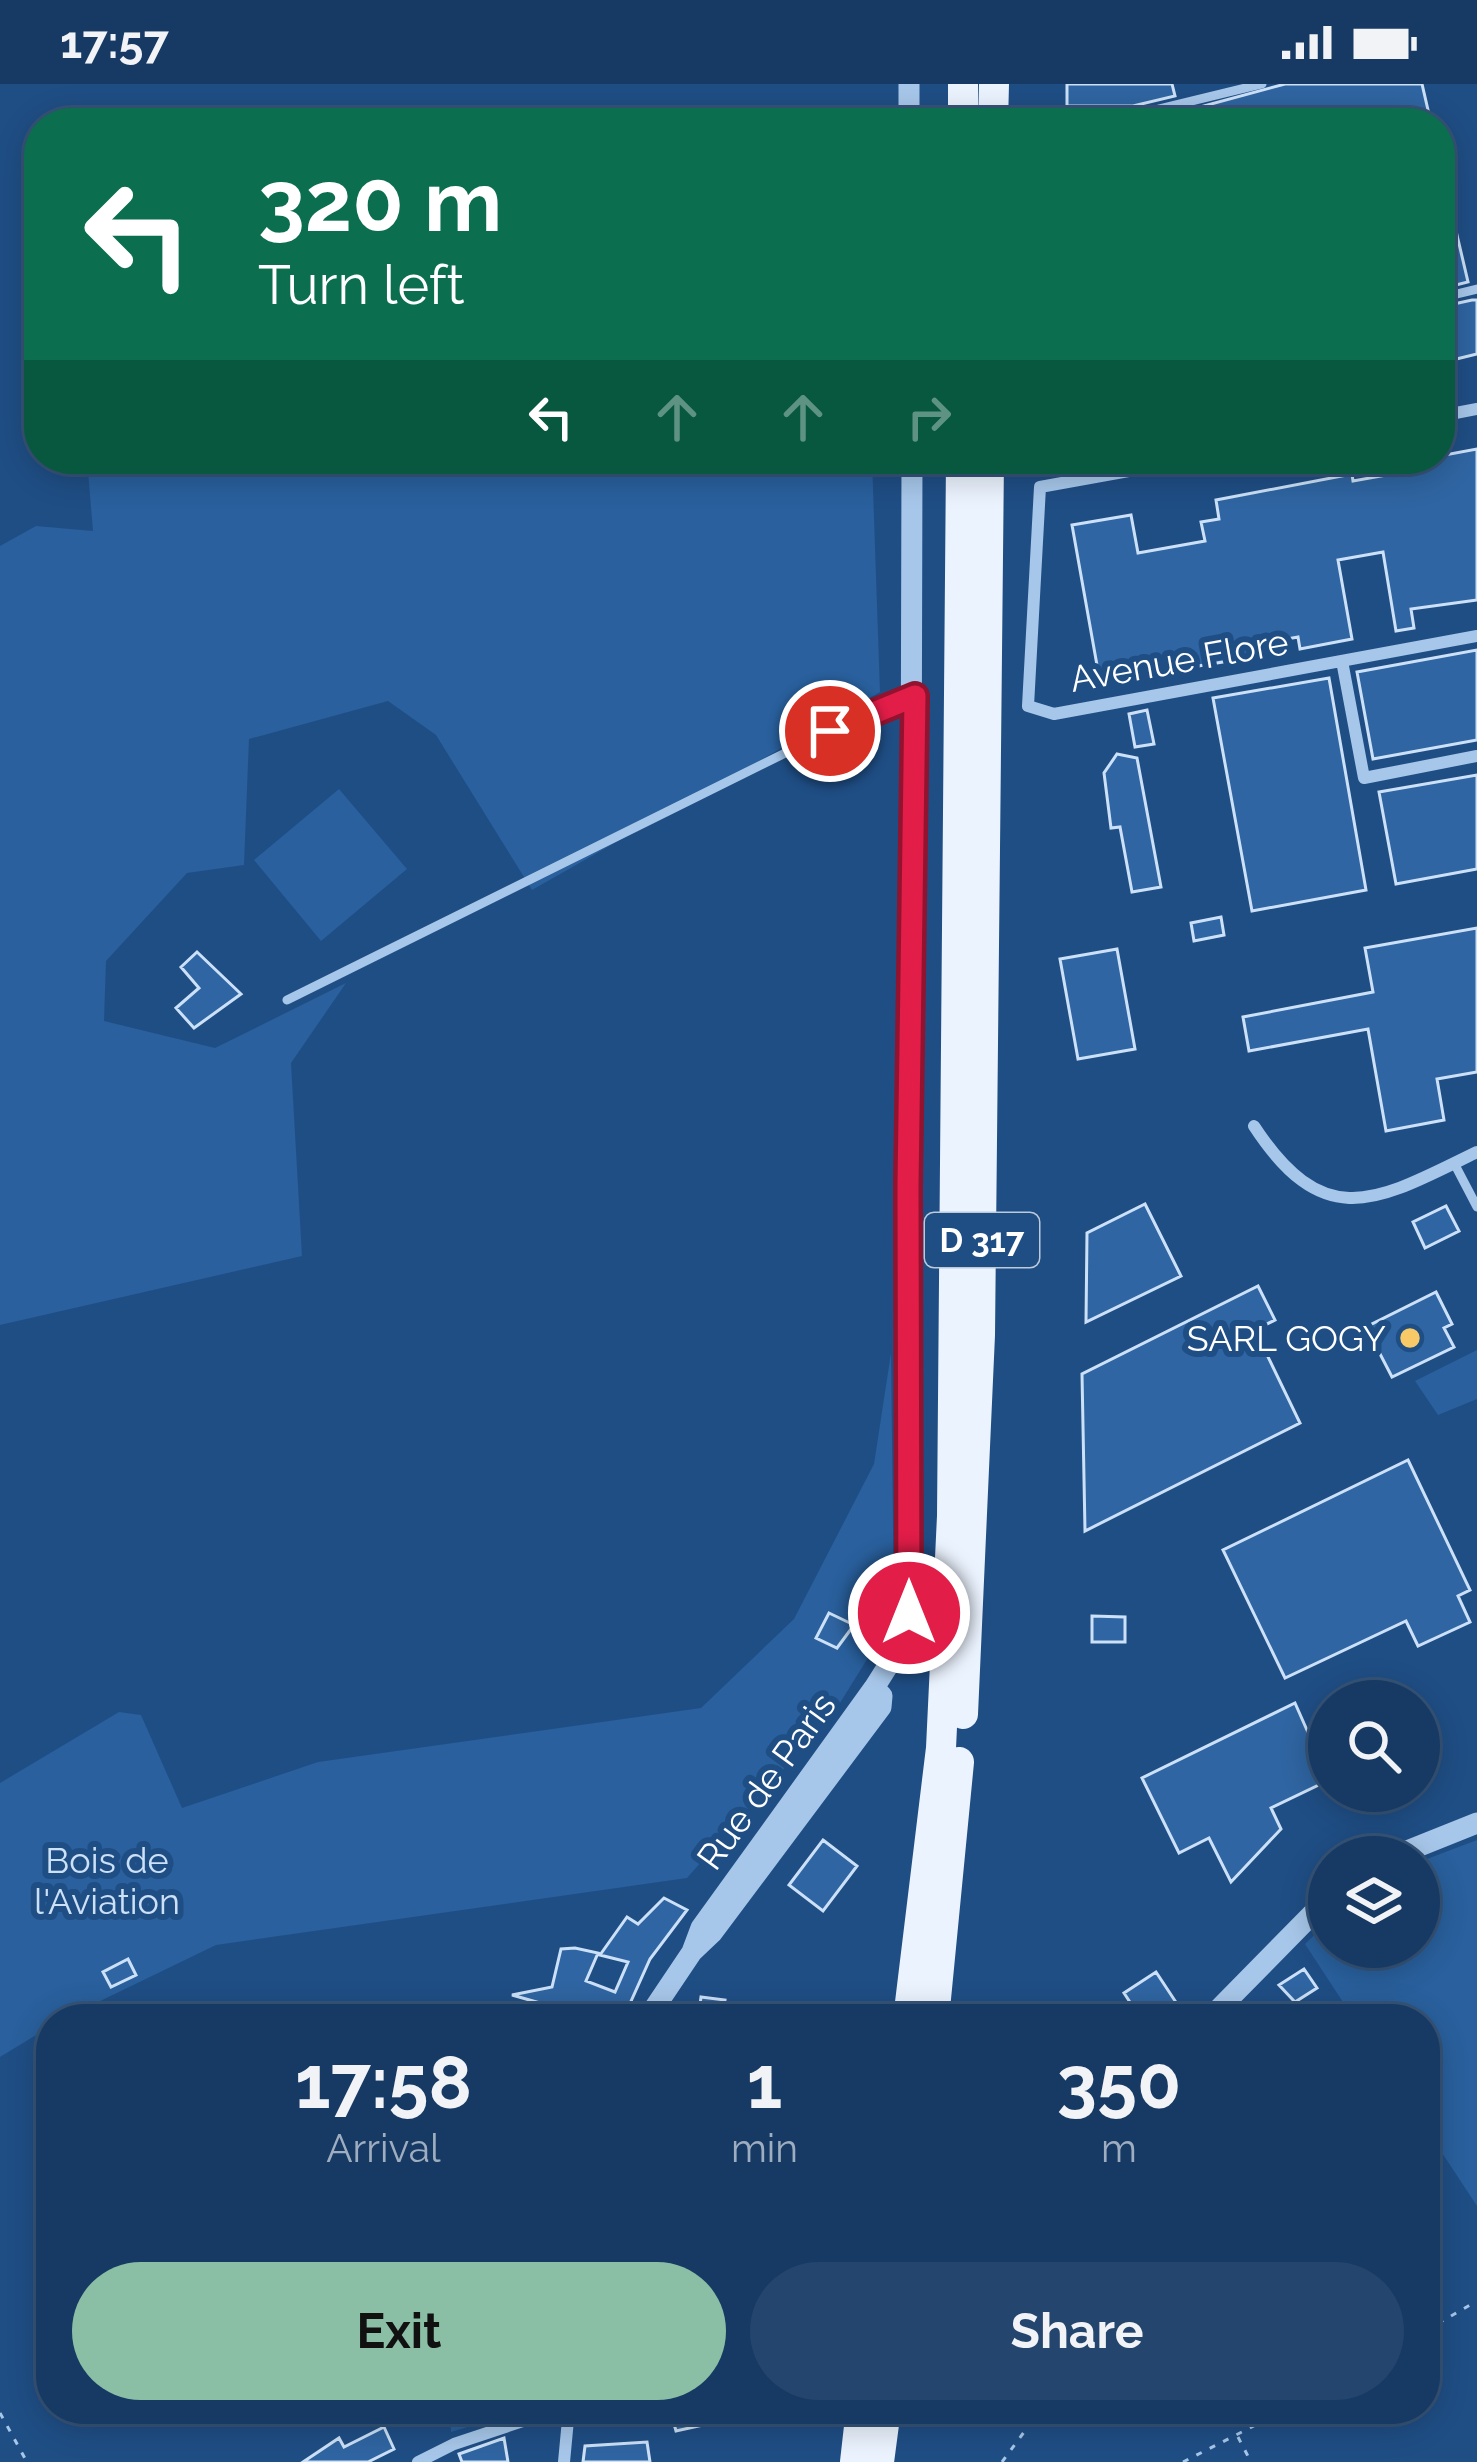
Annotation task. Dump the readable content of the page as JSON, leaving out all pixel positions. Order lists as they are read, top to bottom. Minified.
{"streets":{"main road":["D 317"],"street":["Avenue Flore","Rue de Paris"]},"parks":["Bois de l'Aviation"],"places":["SARL GOGY"],"page":{"status":"17:57","turn":["320 m","Turn left"],"eta":["17:58","Arrival","1","min","350","m"],"buttons":["Exit","Share"]}}
